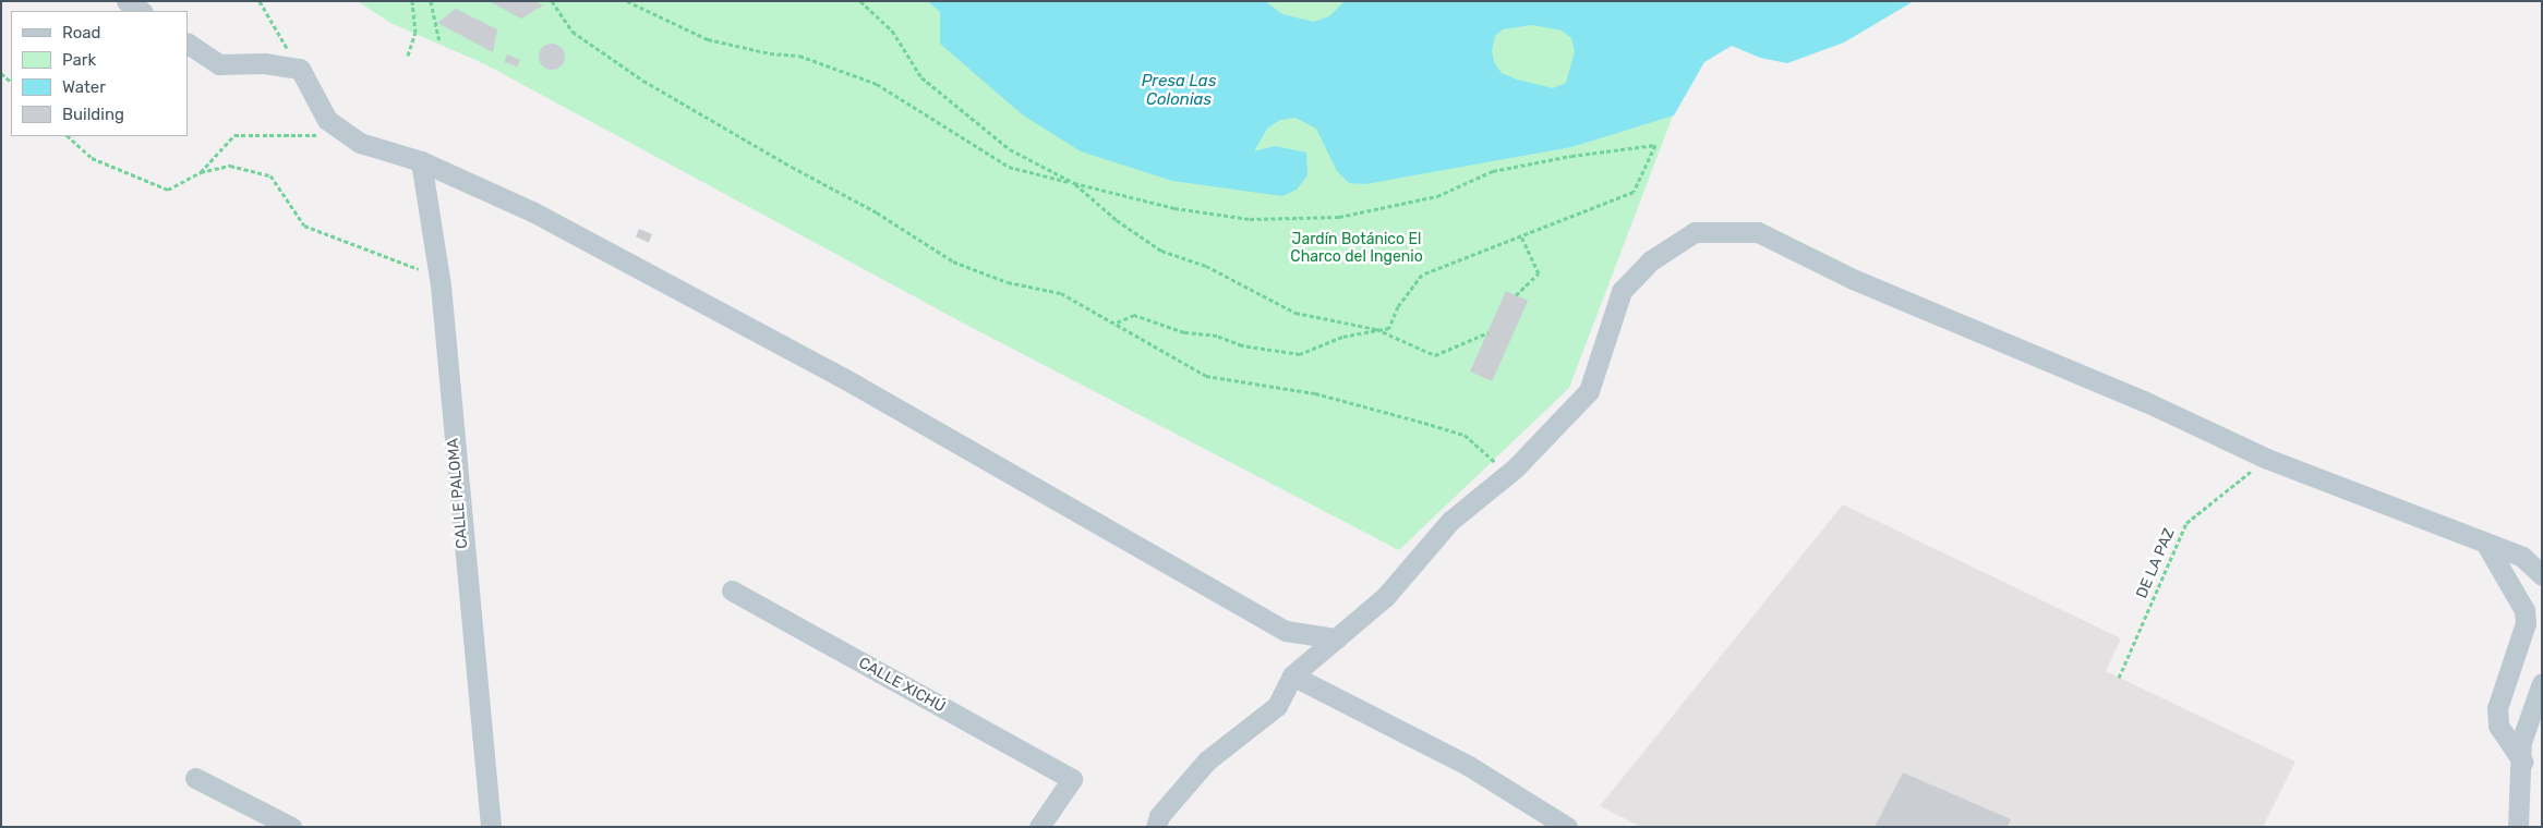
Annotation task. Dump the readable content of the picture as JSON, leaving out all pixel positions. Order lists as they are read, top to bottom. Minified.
{"streets":{"street":["CALLE PALOMA","CALLE XICHÚ"],"path":["DE LA PAZ"]},"water":["Presa Las Colonias"],"parks":["Jardín Botánico El Charco del Ingenio"],"legend":["Road","Park","Water","Building"]}
